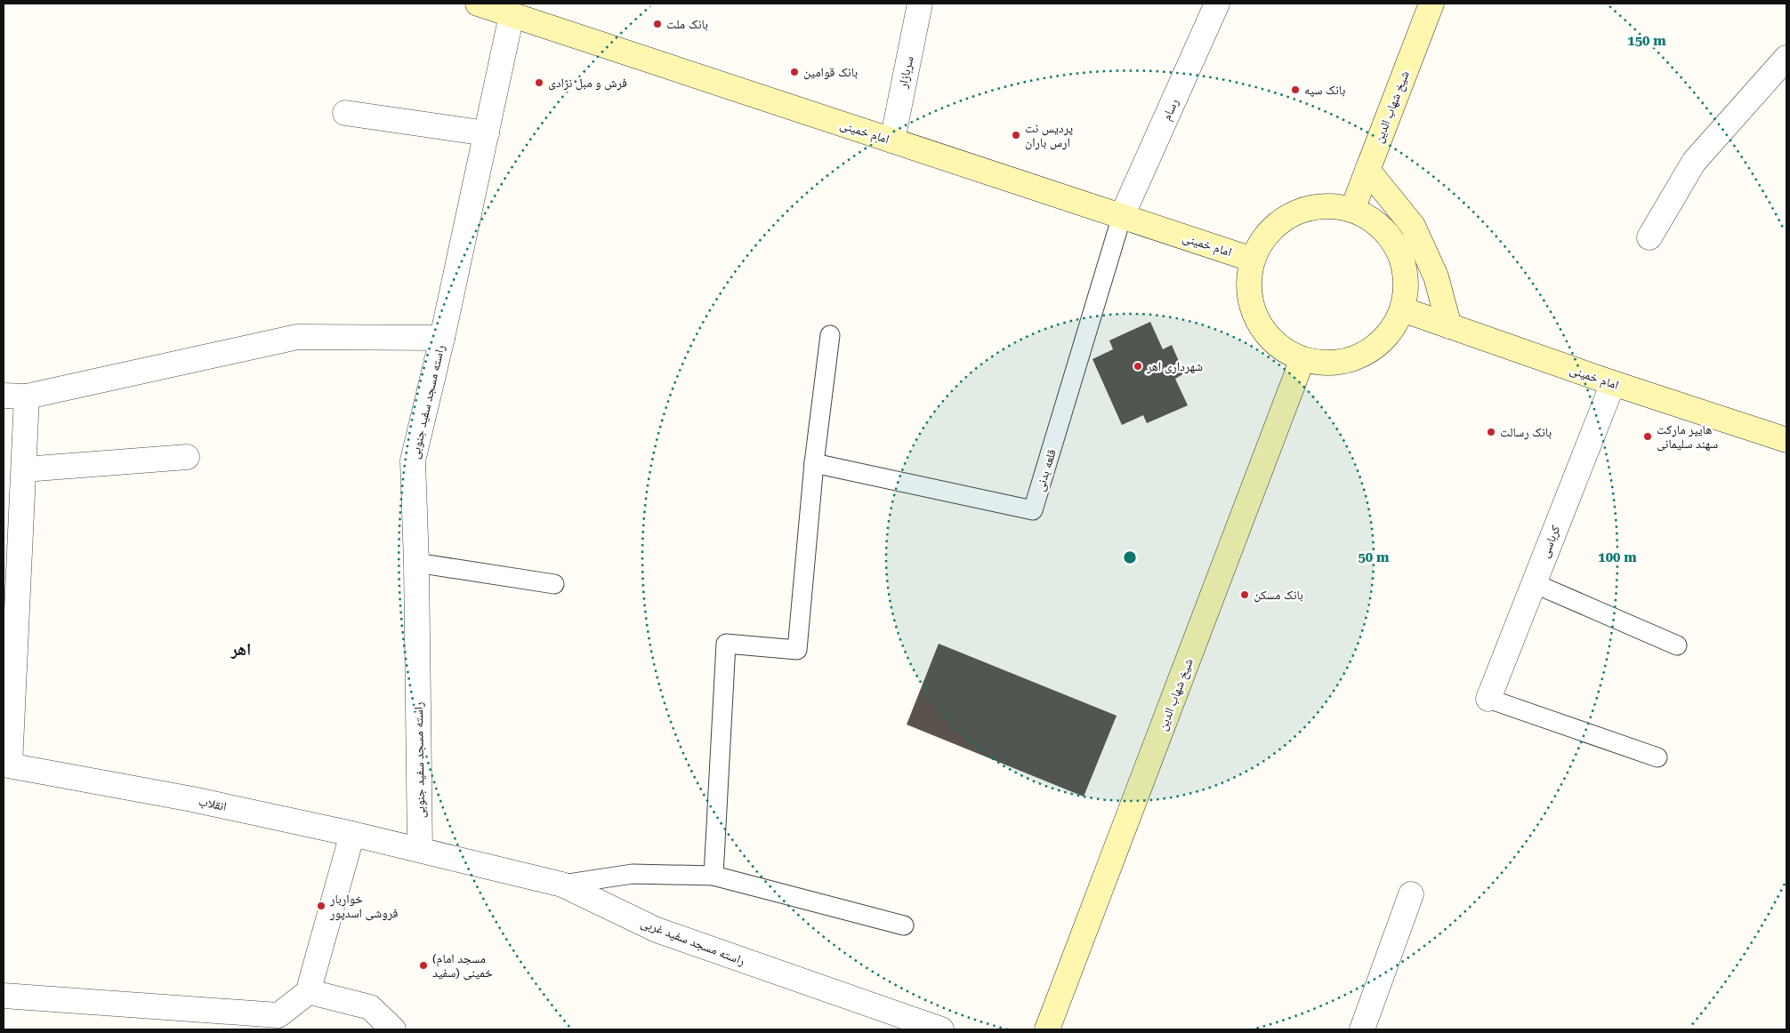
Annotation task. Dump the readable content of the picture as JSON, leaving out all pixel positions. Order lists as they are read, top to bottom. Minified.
{"streets":{"main road":["شیخ شهاب الدین","امام خمینی"],"street":["سربازار","رسام","راسته مسجد سفید جنوبی","کرباسی","انقلاب","راسته مسجد سفید غربی"],"lane":["قلعه بدنی"]},"crossings":[["سربازار","امام خمینی"],["شیخ شهاب الدین","امام خمینی"],["رسام","امام خمینی"],["رسام","قلعه بدنی"],["امام خمینی","راسته مسجد سفید جنوبی"],["امام خمینی","قلعه بدنی"],["امام خمینی","کرباسی"],["راسته مسجد سفید جنوبی","انقلاب"],["راسته مسجد سفید جنوبی","راسته مسجد سفید غربی"],["انقلاب","راسته مسجد سفید غربی"]],"districts":["اهر"],"places":["بانک ملت","بانک قوامین","فرش و مبل نژادی","بانک سپه","پردیس نت ارس باران","شهرداری اهر","بانک رسالت","هایپر مارکت سهند سلیمانی","بانک مسکن","خواربار فروشی اسدپور","(مسجد امام خمینی (سفید"],"rings":["150 m","50 m","100 m"]}
